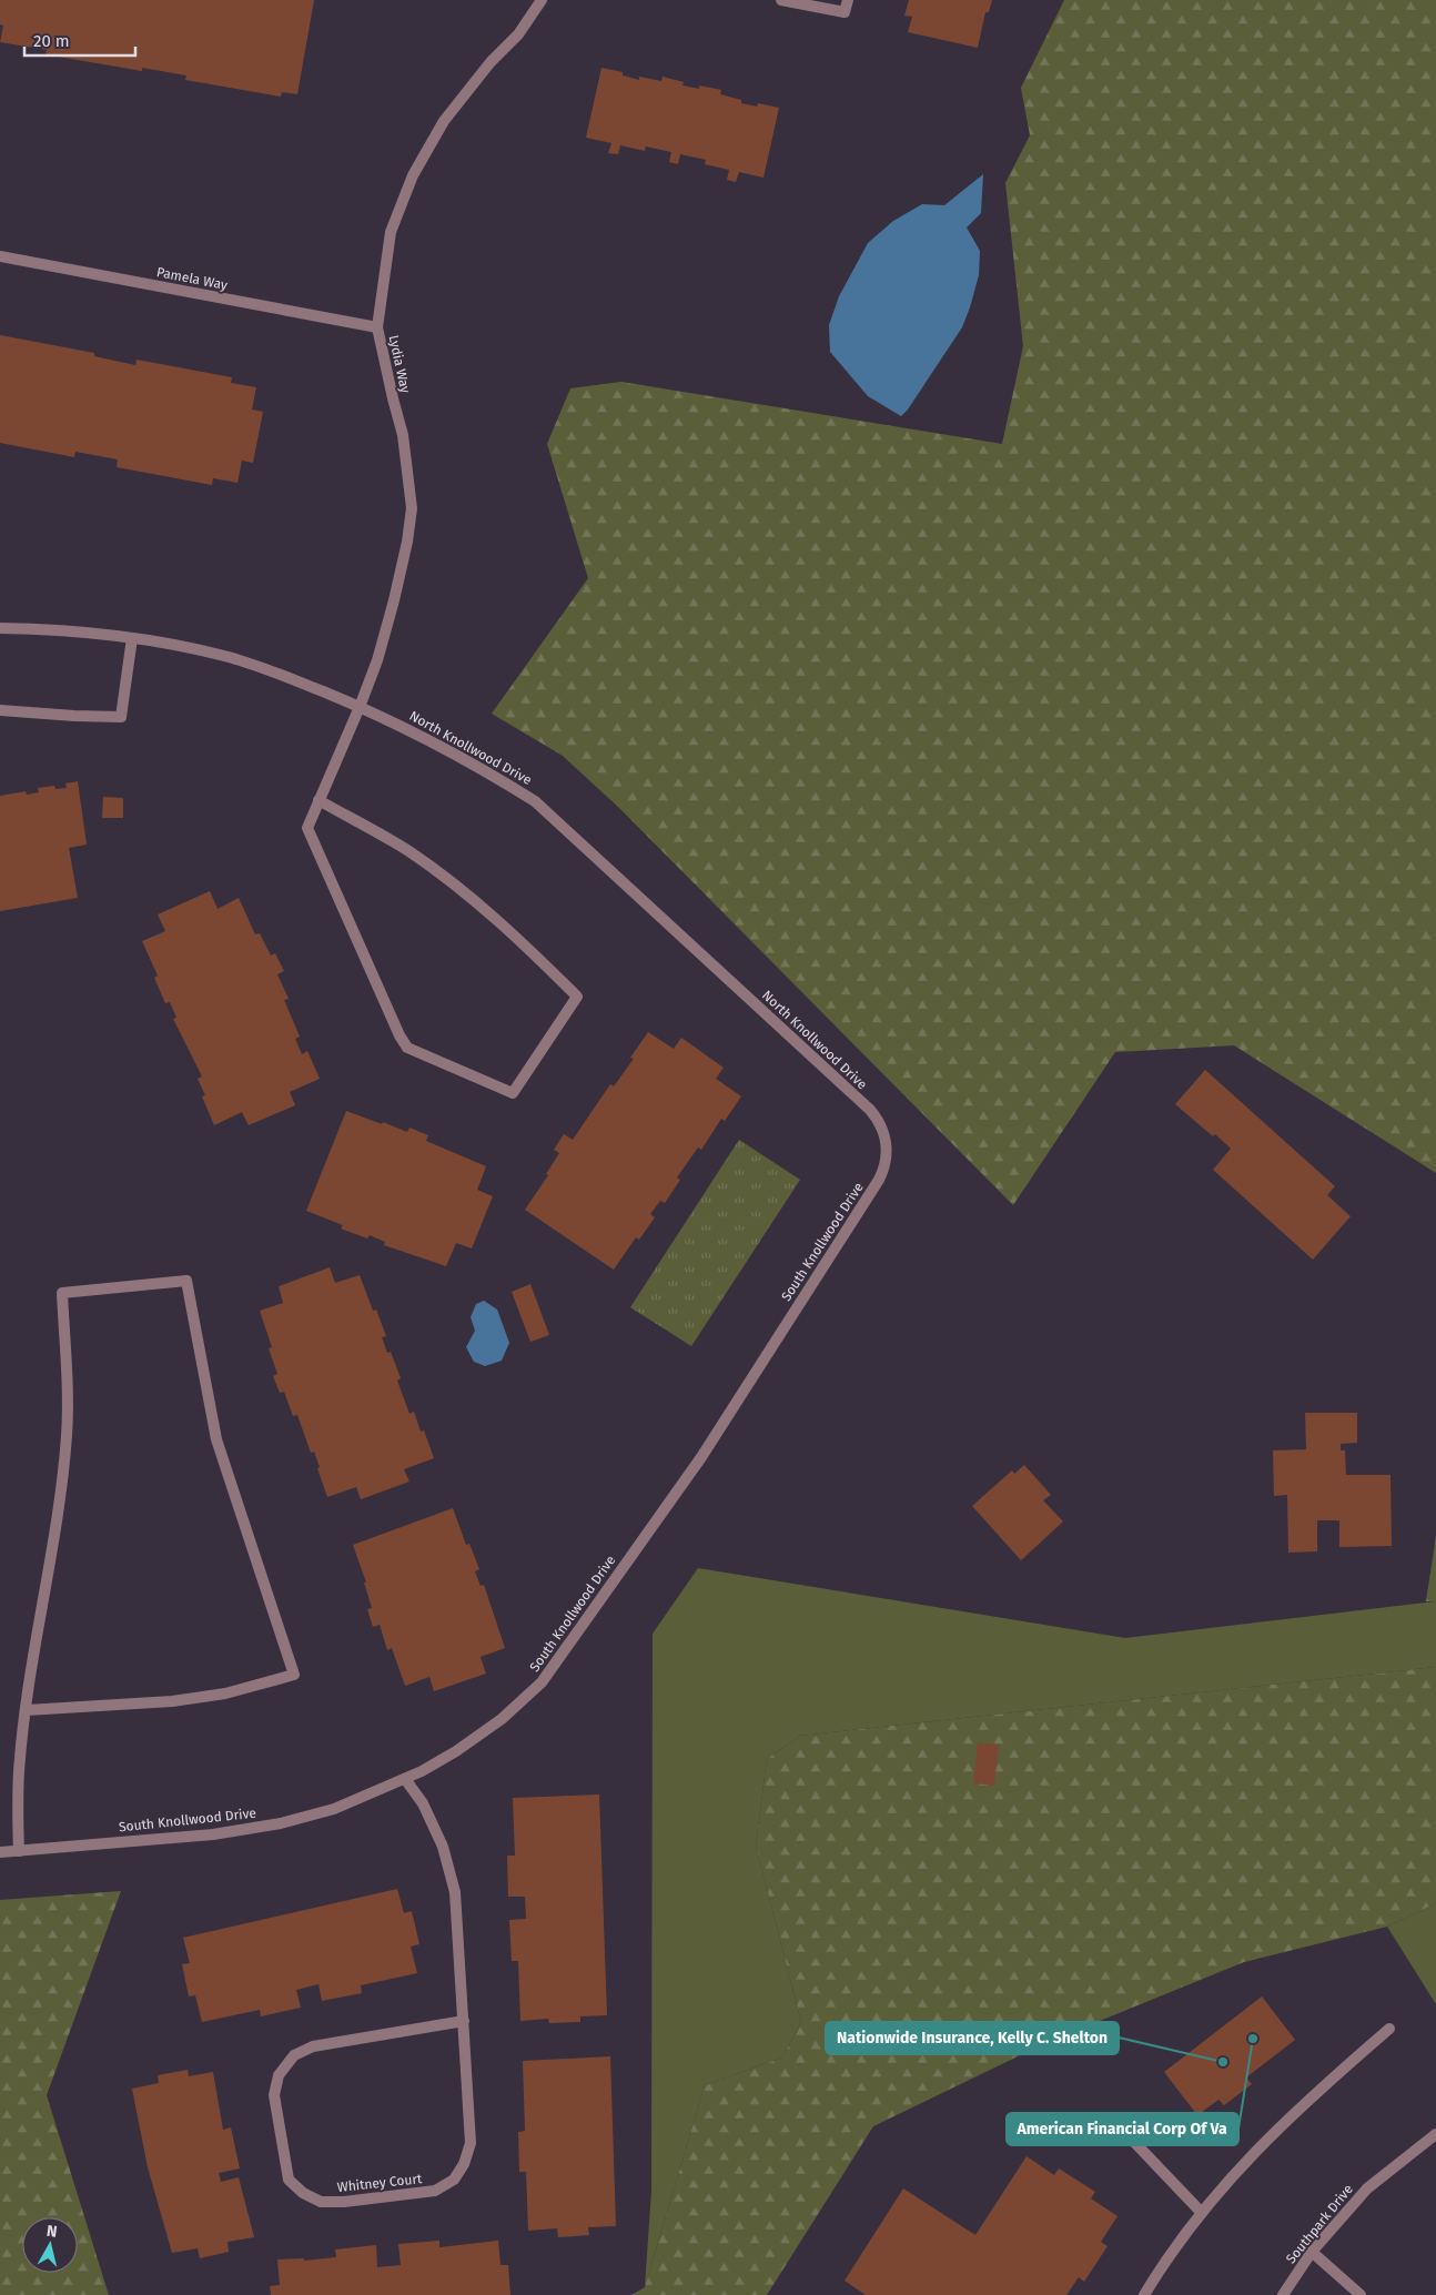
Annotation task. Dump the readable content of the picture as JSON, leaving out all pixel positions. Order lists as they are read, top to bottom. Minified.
{"streets":{"street":["Pamela Way","Lydia Way","North Knollwood Drive","South Knollwood Drive","Whitney Court","Southpark Drive"]},"crossings":[["Pamela Way","Lydia Way"],["Lydia Way","North Knollwood Drive"],["North Knollwood Drive","South Knollwood Drive"],["South Knollwood Drive","Whitney Court"]],"places":["American Financial Corp Of Va","Nationwide Insurance, Kelly C. Shelton"],"scale_bar":"20 m","north":"top"}
